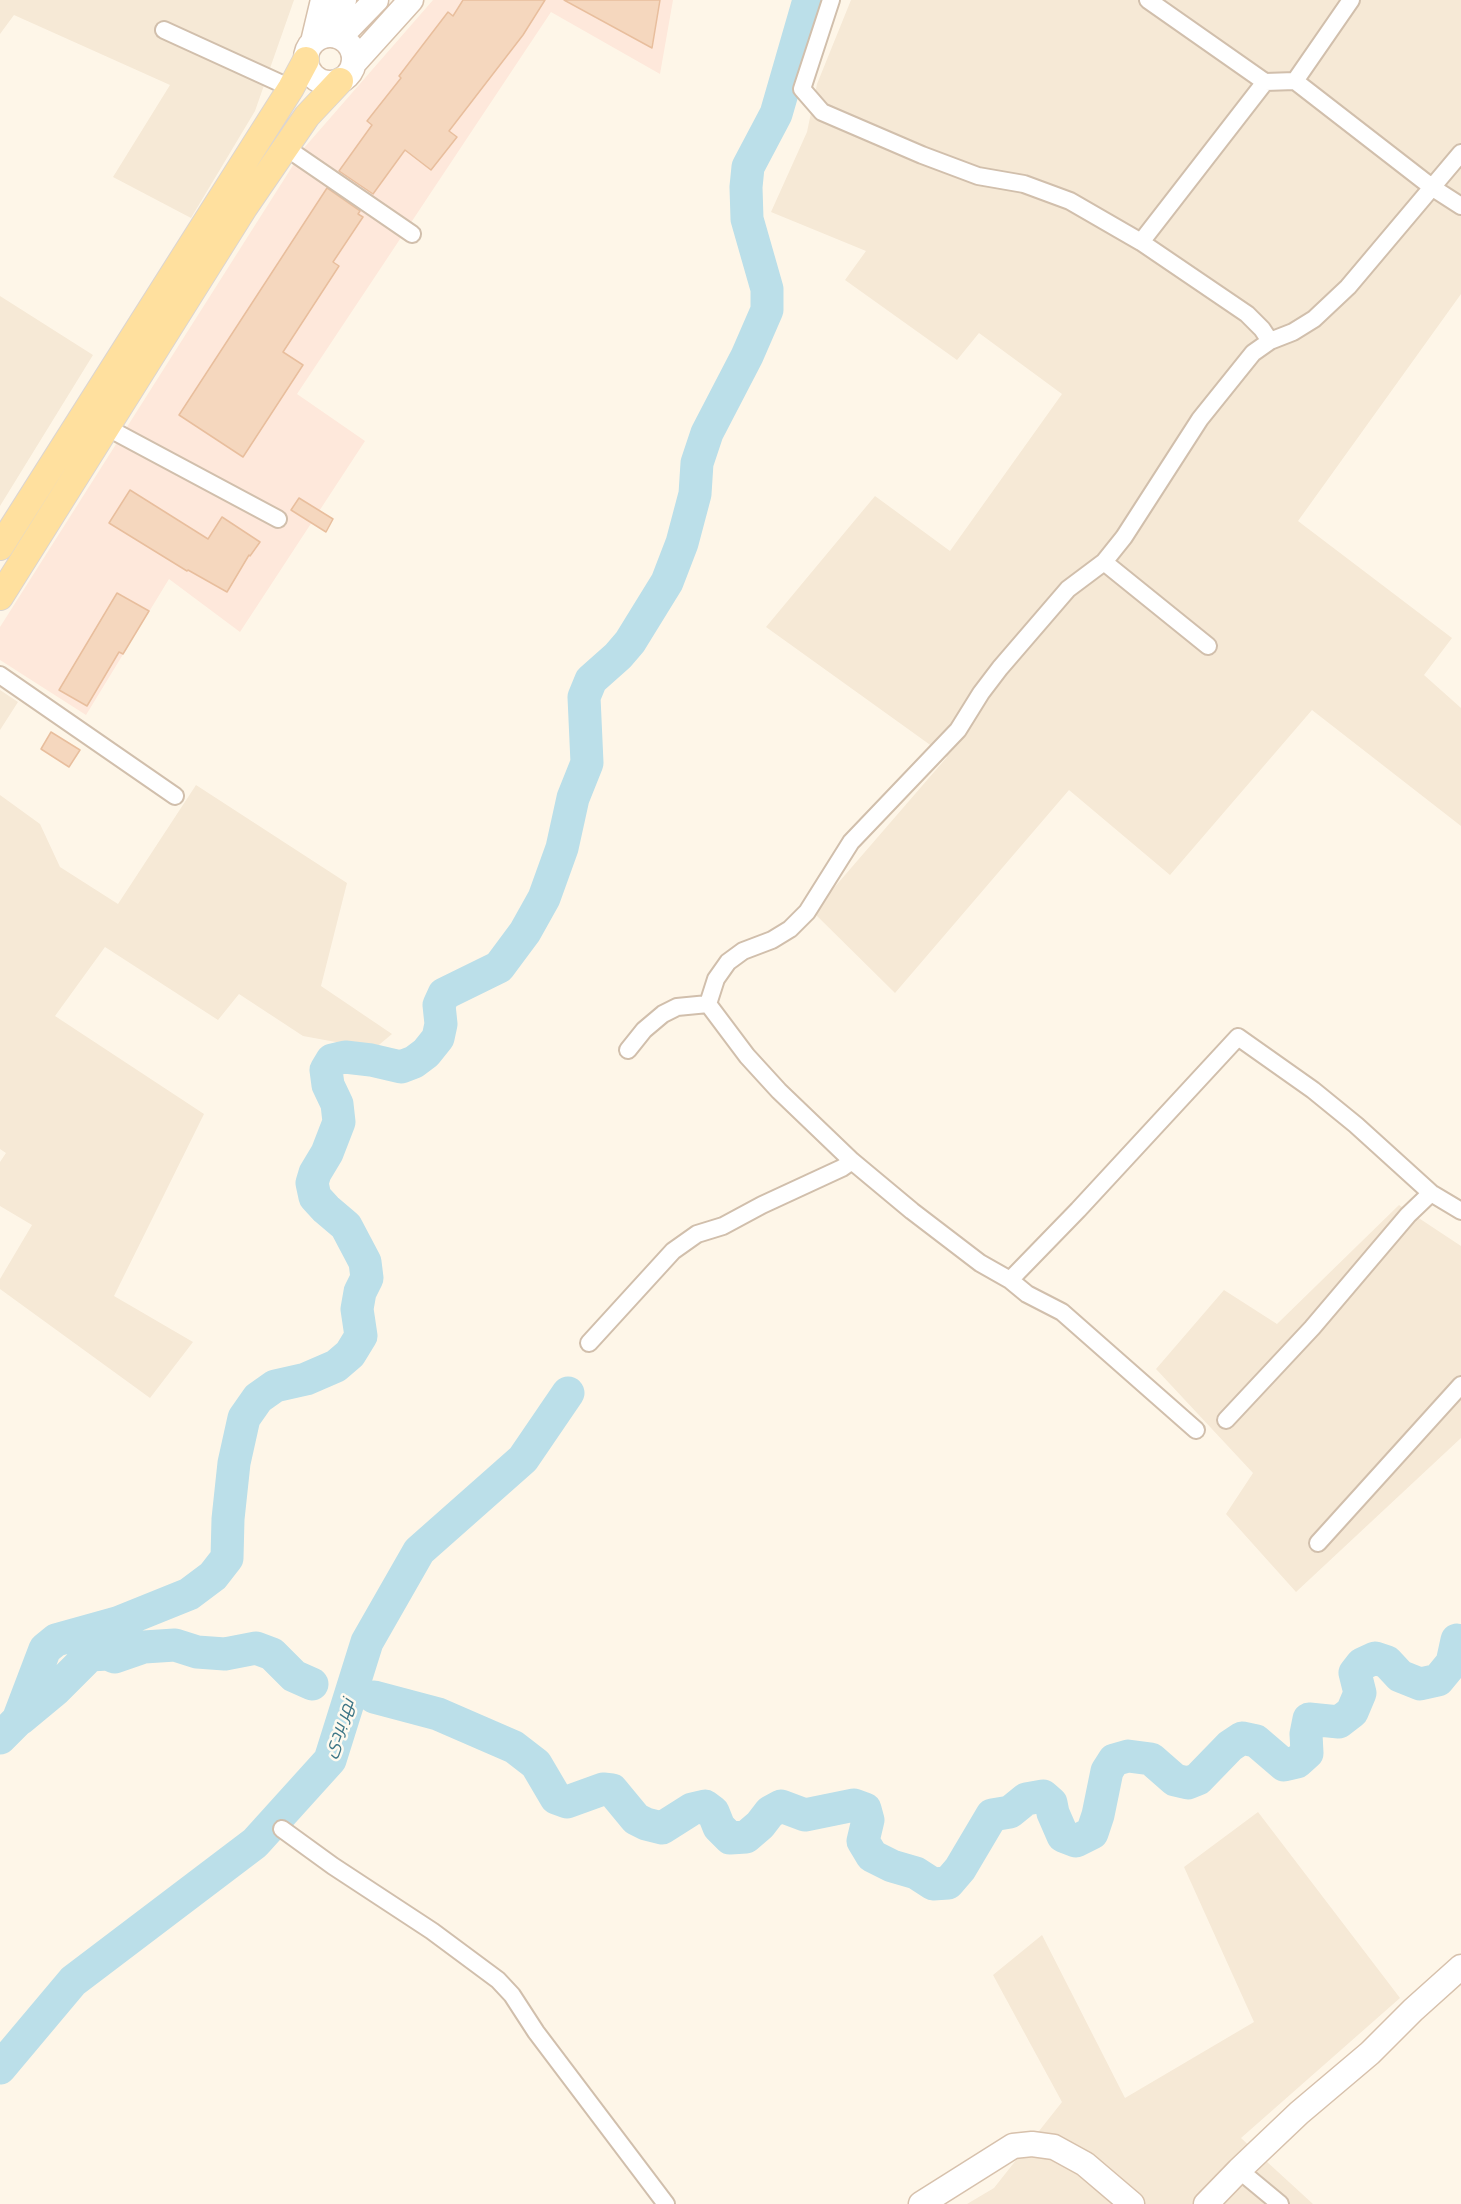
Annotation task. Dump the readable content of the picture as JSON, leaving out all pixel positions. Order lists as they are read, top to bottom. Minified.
{"water":["نهر بردى"]}
